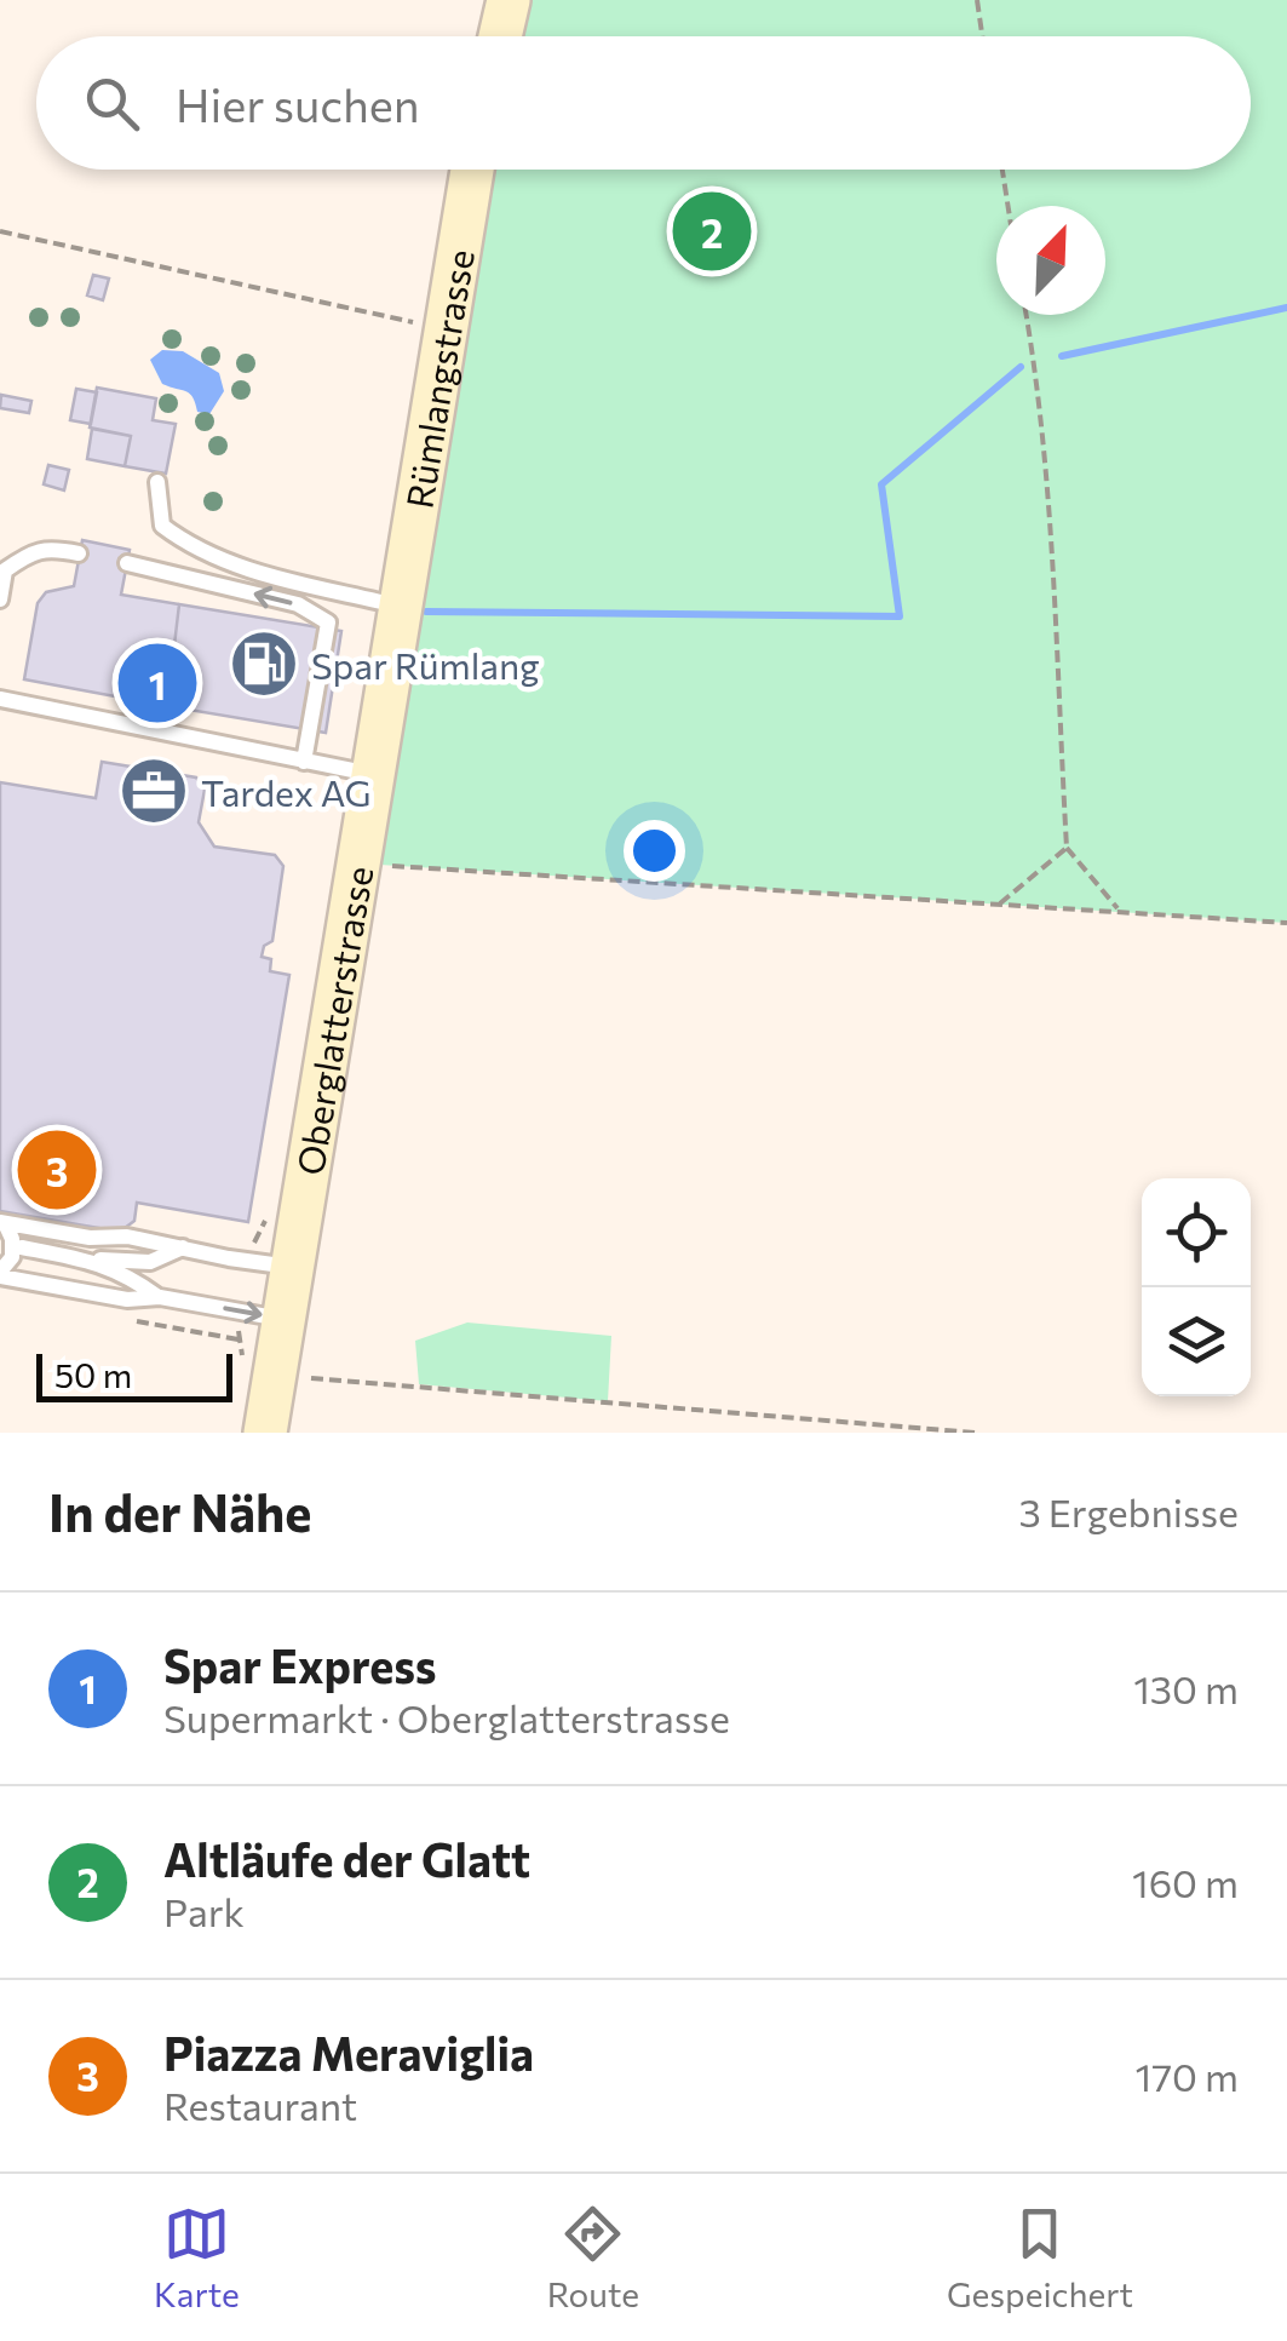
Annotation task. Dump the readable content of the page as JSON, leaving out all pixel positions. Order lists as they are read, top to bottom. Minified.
{"streets":{"street":["Rümlangstrasse","Oberglatterstrasse"]},"crossings":[["Rümlangstrasse","Oberglatterstrasse"]],"places":{"fuel station":["Spar Rümlang"],"office":["Tardex AG"]},"scale_bar":"50 m","north":"top right","page":{"search":"Hier suchen","pins":["2","1","3"],"scale":"50 m","heading":["In der Nähe","3 Ergebnisse"],"list":[{"mark":"1","name":"Spar Express","note":"Supermarkt · Oberglatterstrasse","value":"130 m"},{"mark":"2","name":"Altläufe der Glatt","note":"Park","value":"160 m"},{"mark":"3","name":"Piazza Meraviglia","note":"Restaurant","value":"170 m"}],"nav":["Karte","Route","Gespeichert"]}}
